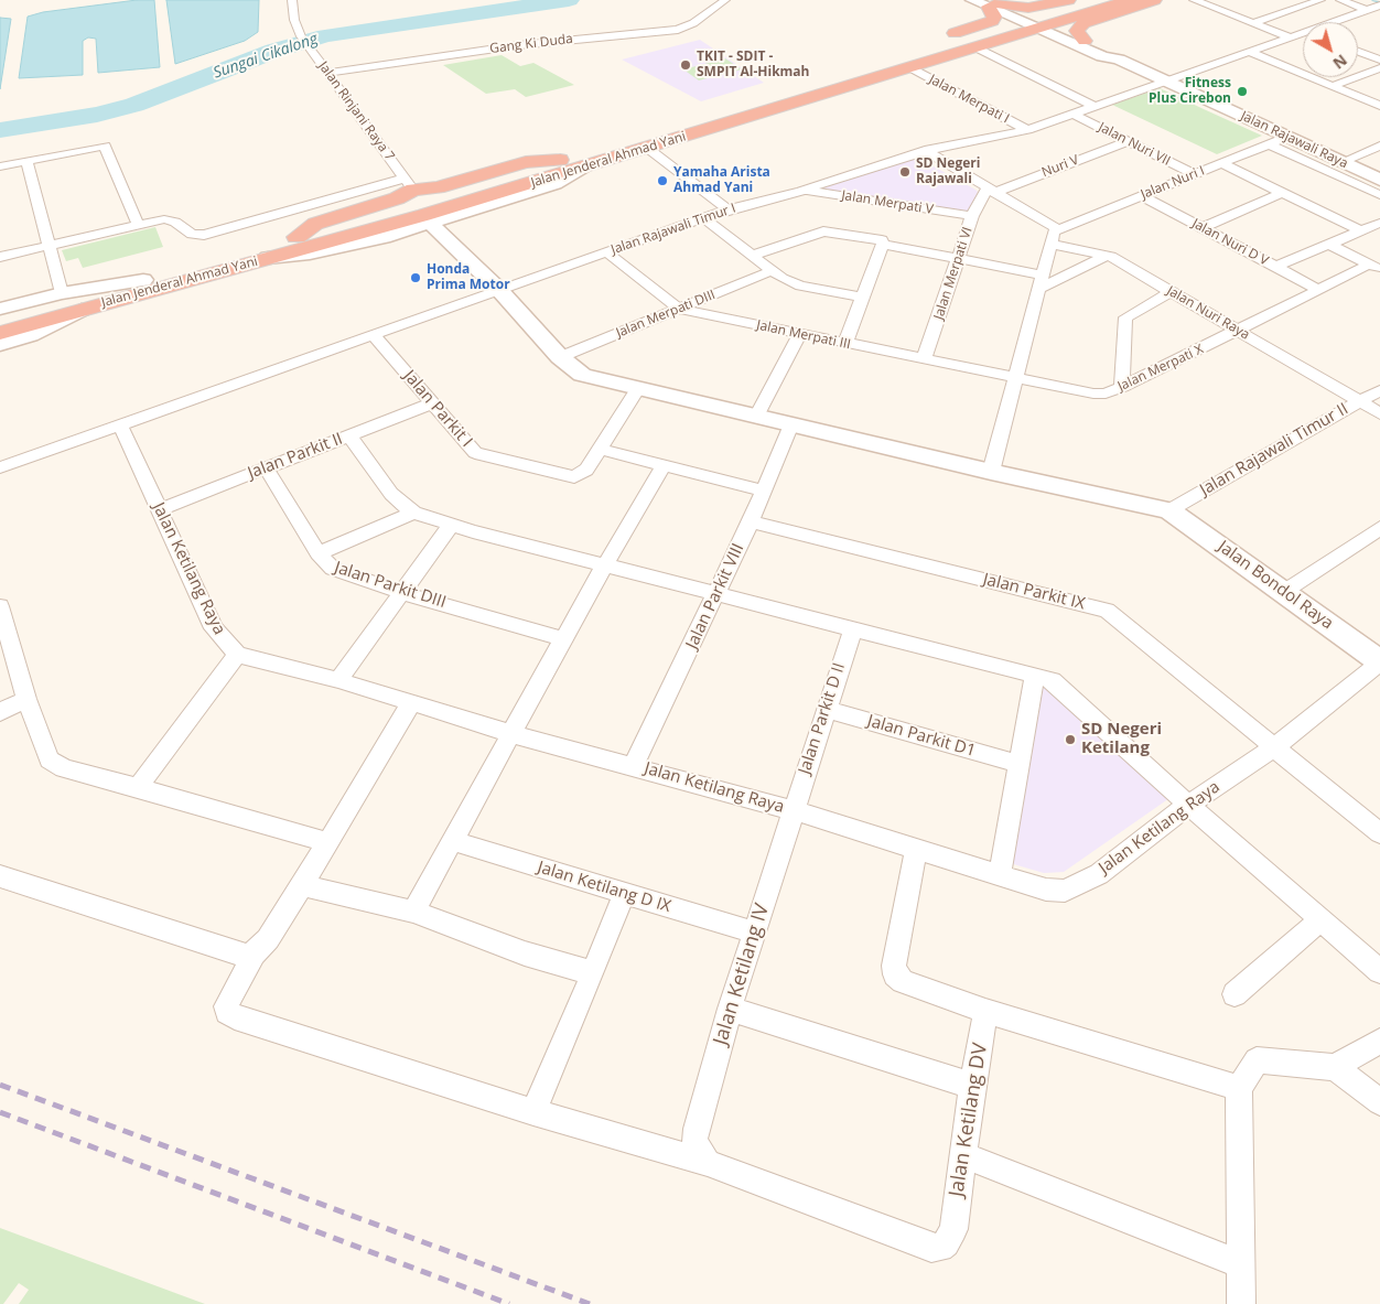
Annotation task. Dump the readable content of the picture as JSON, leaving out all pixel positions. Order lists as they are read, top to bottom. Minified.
{"streets":{"highway":["Jalan Jenderal Ahmad Yani"],"street":["Gang Ki Duda","Jalan Merpati I","Jalan Rinjani Raya 7","Jalan Rajawali Raya","Jalan Nuri VII","Nuri V","Jalan Nuri I","Jalan Merpati V","Jalan Rajawali Timur I","Jalan Nuri D V","Jalan Merpati VI","Jalan Nuri Raya","Jalan Merpati DIII","Jalan Merpati III","Jalan Merpati X","Jalan Parkit I","Jalan Rajawali Timur II","Jalan Parkit II","Jalan Ketilang Raya","Jalan Parkit DIII","Jalan Bondol Raya","Jalan Parkit IX","Jalan Parkit VIII","Jalan Parkit D II","Jalan Parkit D1","Jalan Ketilang D IX","Jalan Ketilang IV","Jalan Ketilang DV"]},"crossings":[["Gang Ki Duda","Jalan Rinjani Raya 7"],["Jalan Merpati I","Jalan Jenderal Ahmad Yani"],["Jalan Merpati I","Jalan Rajawali Timur I"],["Jalan Rajawali Raya","Jalan Jenderal Ahmad Yani"],["Jalan Rajawali Raya","Jalan Nuri I"],["Jalan Rajawali Raya","Jalan Rajawali Timur I"],["Jalan Nuri VII","Nuri V"],["Jalan Nuri VII","Jalan Nuri I"],["Jalan Nuri VII","Jalan Rajawali Timur I"],["Nuri V","Jalan Merpati VI"],["Jalan Nuri I","Jalan Nuri D V"],["Jalan Merpati V","Jalan Rajawali Timur I"],["Jalan Merpati V","Jalan Merpati VI"],["Jalan Rajawali Timur I","Jalan Merpati III"],["Jalan Rajawali Timur I","Jalan Parkit I"],["Jalan Rajawali Timur I","Jalan Ketilang Raya"],["Jalan Nuri D V","Jalan Merpati X"],["Jalan Merpati VI","Jalan Merpati III"],["Jalan Nuri Raya","Jalan Merpati X"],["Jalan Nuri Raya","Jalan Rajawali Timur II"],["Jalan Merpati DIII","Jalan Merpati III"],["Jalan Merpati III","Jalan Merpati X"],["Jalan Parkit I","Jalan Parkit II"],["Jalan Rajawali Timur II","Jalan Bondol Raya"],["Jalan Parkit II","Jalan Ketilang Raya"],["Jalan Parkit II","Jalan Parkit DIII"],["Jalan Ketilang Raya","Jalan Bondol Raya"],["Jalan Ketilang Raya","Jalan Parkit IX"],["Jalan Ketilang Raya","Jalan Parkit VIII"],["Jalan Ketilang Raya","Jalan Parkit D II"],["Jalan Ketilang Raya","Jalan Ketilang IV"],["Jalan Parkit IX","Jalan Parkit VIII"],["Jalan Parkit D II","Jalan Parkit D1"],["Jalan Parkit D II","Jalan Ketilang IV"],["Jalan Ketilang D IX","Jalan Ketilang IV"],["Jalan Ketilang IV","Jalan Ketilang DV"]],"water":["Sungai Cikalong"],"places":["TKIT - SDIT - SMPIT Al-Hikmah","Fitness Plus Cirebon","SD Negeri Rajawali","Yamaha Arista Ahmad Yani","Honda Prima Motor","SD Negeri Ketilang"],"north":"bottom right"}
